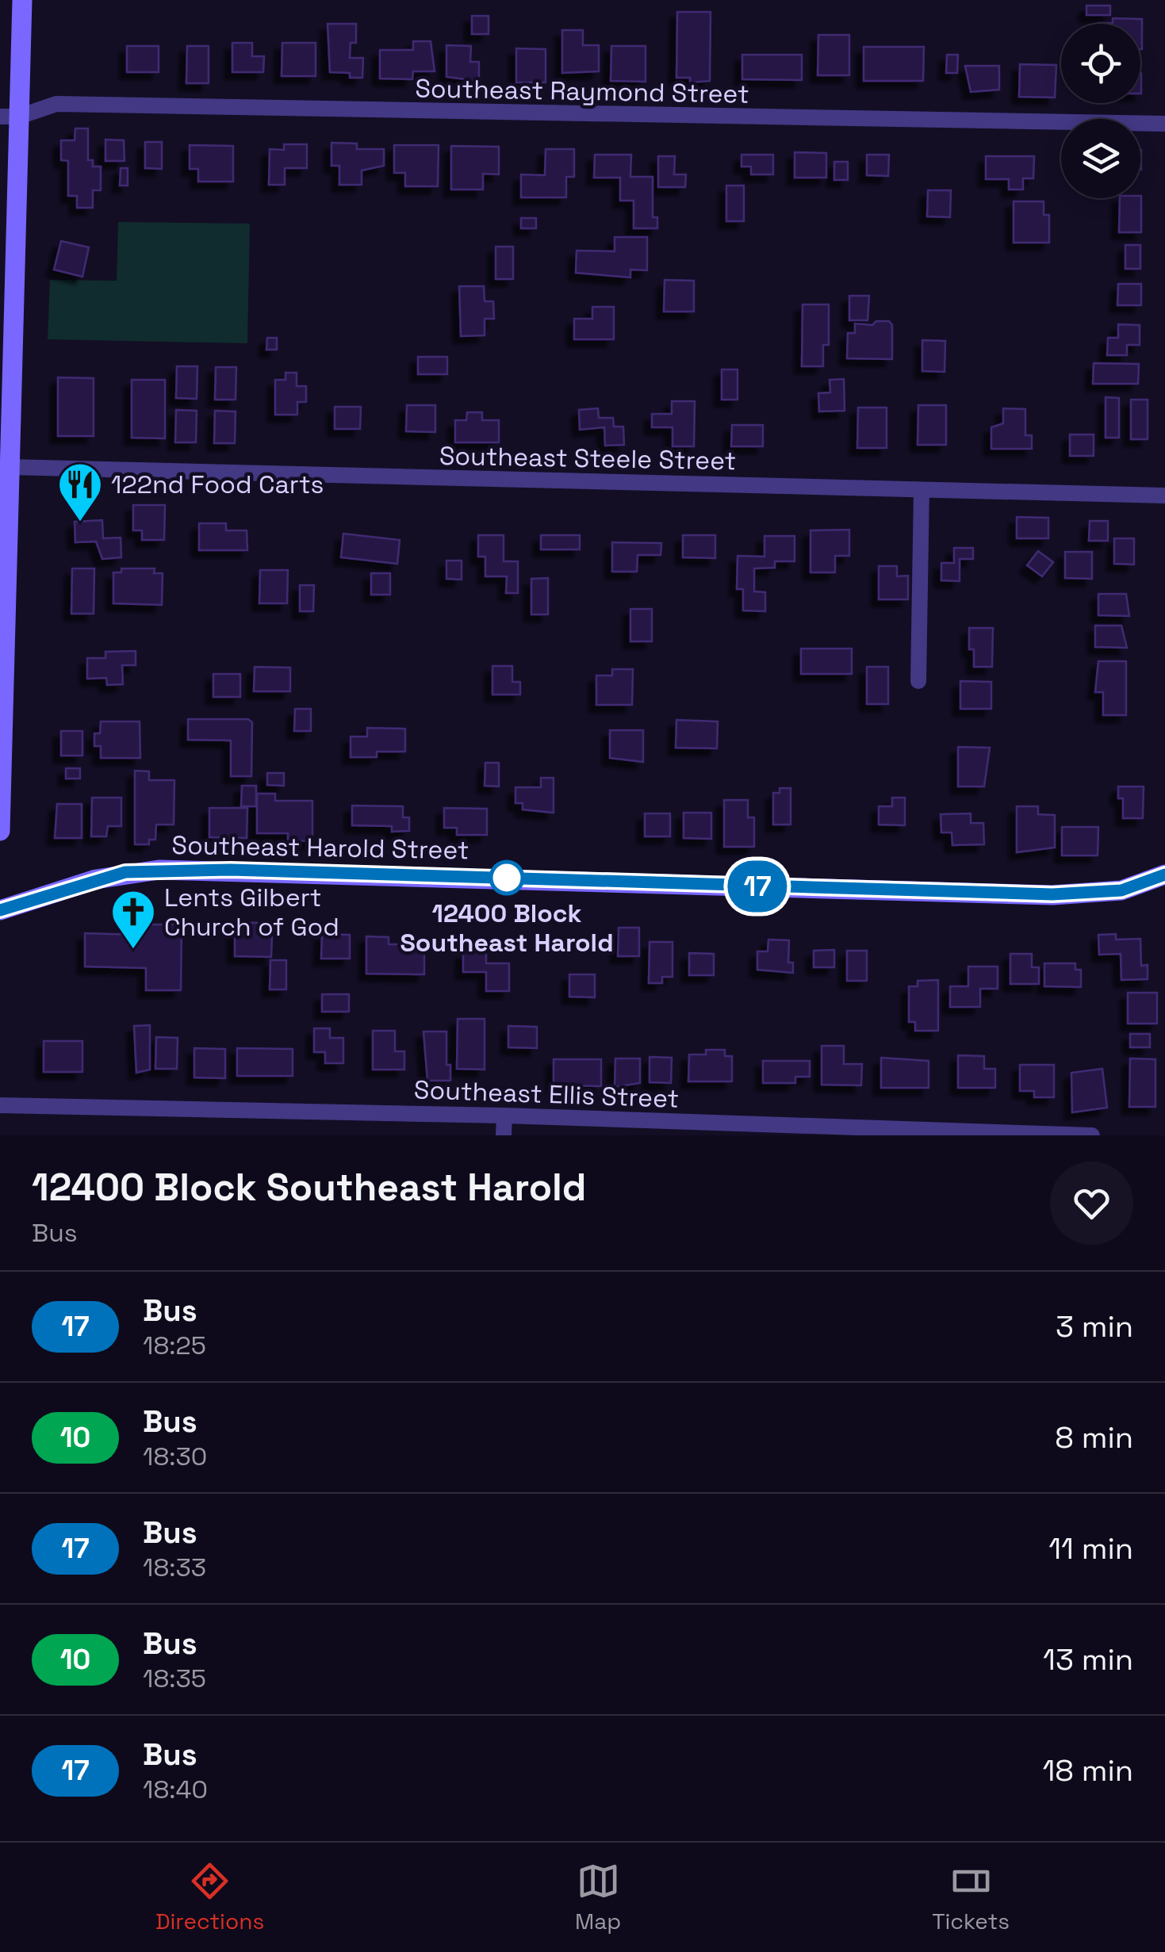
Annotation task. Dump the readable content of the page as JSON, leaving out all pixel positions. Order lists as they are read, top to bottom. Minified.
{"streets":{"street":["Southeast Raymond Street","Southeast Steele Street","Southeast Harold Street","Southeast Ellis Street"]},"places":{"restaurant":["122nd Food Carts"],"other":["12400 Block Southeast Harold"],"church":["Lents Gilbert Church of God"]},"lines":["bus line 17"],"page":{"on_map":"17","heading":["12400 Block Southeast Harold","Bus"],"list":[{"mark":"17","name":"Bus","note":"18:25","value":"3 min"},{"mark":"10","name":"Bus","note":"18:30","value":"8 min"},{"mark":"17","name":"Bus","note":"18:33","value":"11 min"},{"mark":"10","name":"Bus","note":"18:35","value":"13 min"},{"mark":"17","name":"Bus","note":"18:40","value":"18 min"}],"tabs":["Directions","Map","Tickets"]}}
